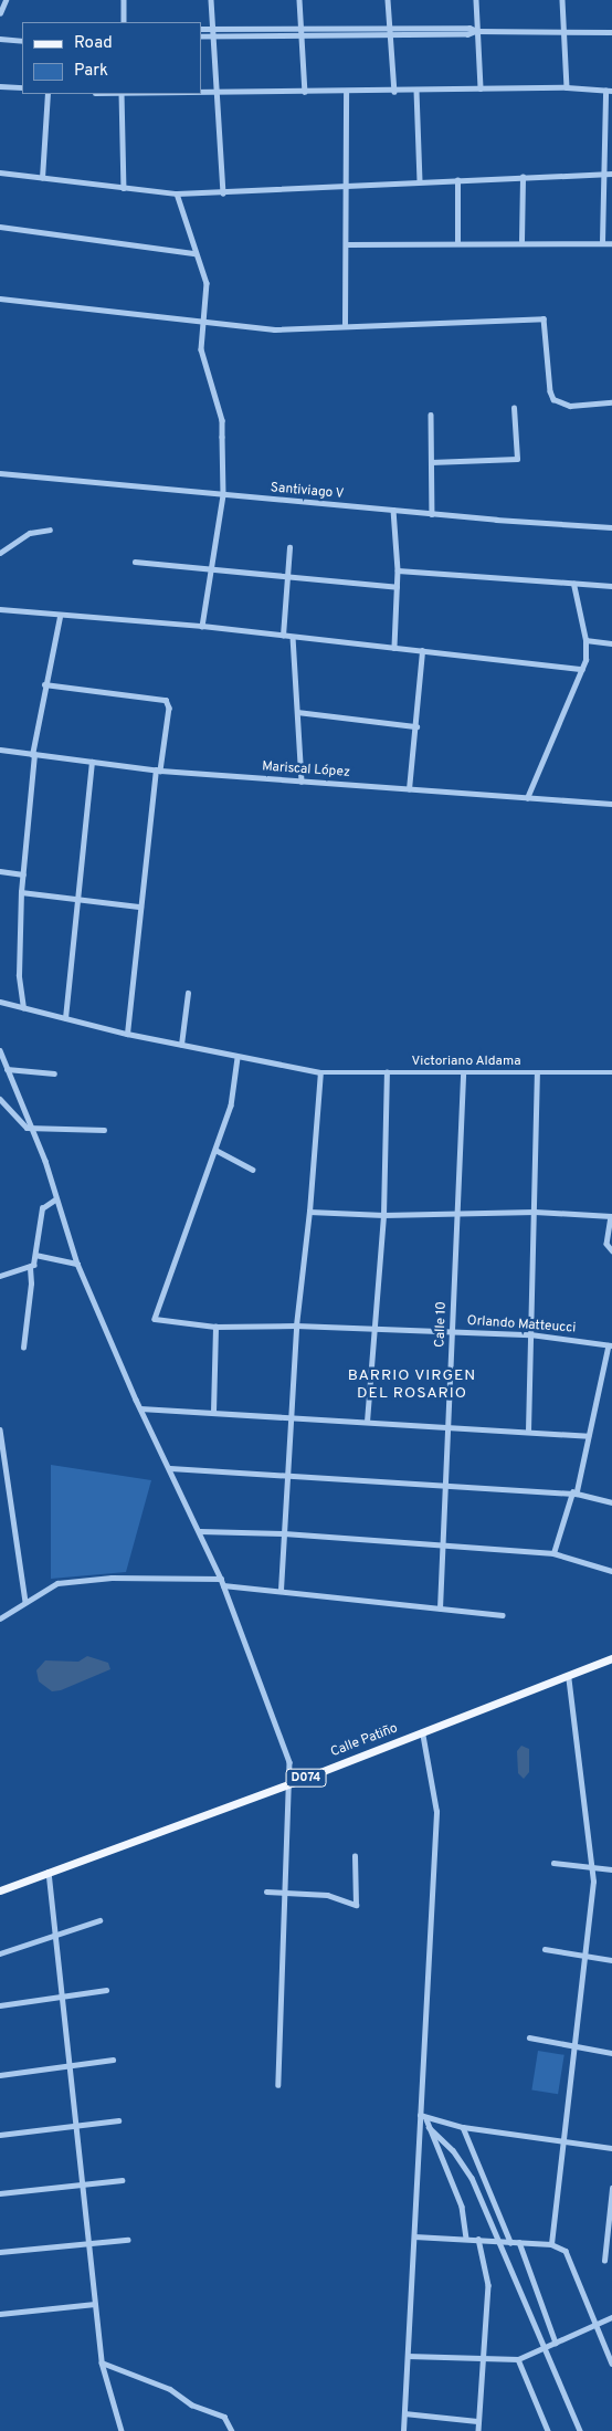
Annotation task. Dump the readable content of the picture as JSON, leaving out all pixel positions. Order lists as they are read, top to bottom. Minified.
{"streets":{"main road":["Calle Patiño","D074"],"street":["Santiviago V","Mariscal López","Victoriano Aldama","Calle 10","Orlando Matteucci"]},"crossings":[["Victoriano Aldama","Calle 10"],["Calle 10","Orlando Matteucci"]],"districts":["BARRIO VIRGEN DEL ROSARIO"],"legend":["Road","Park"]}
